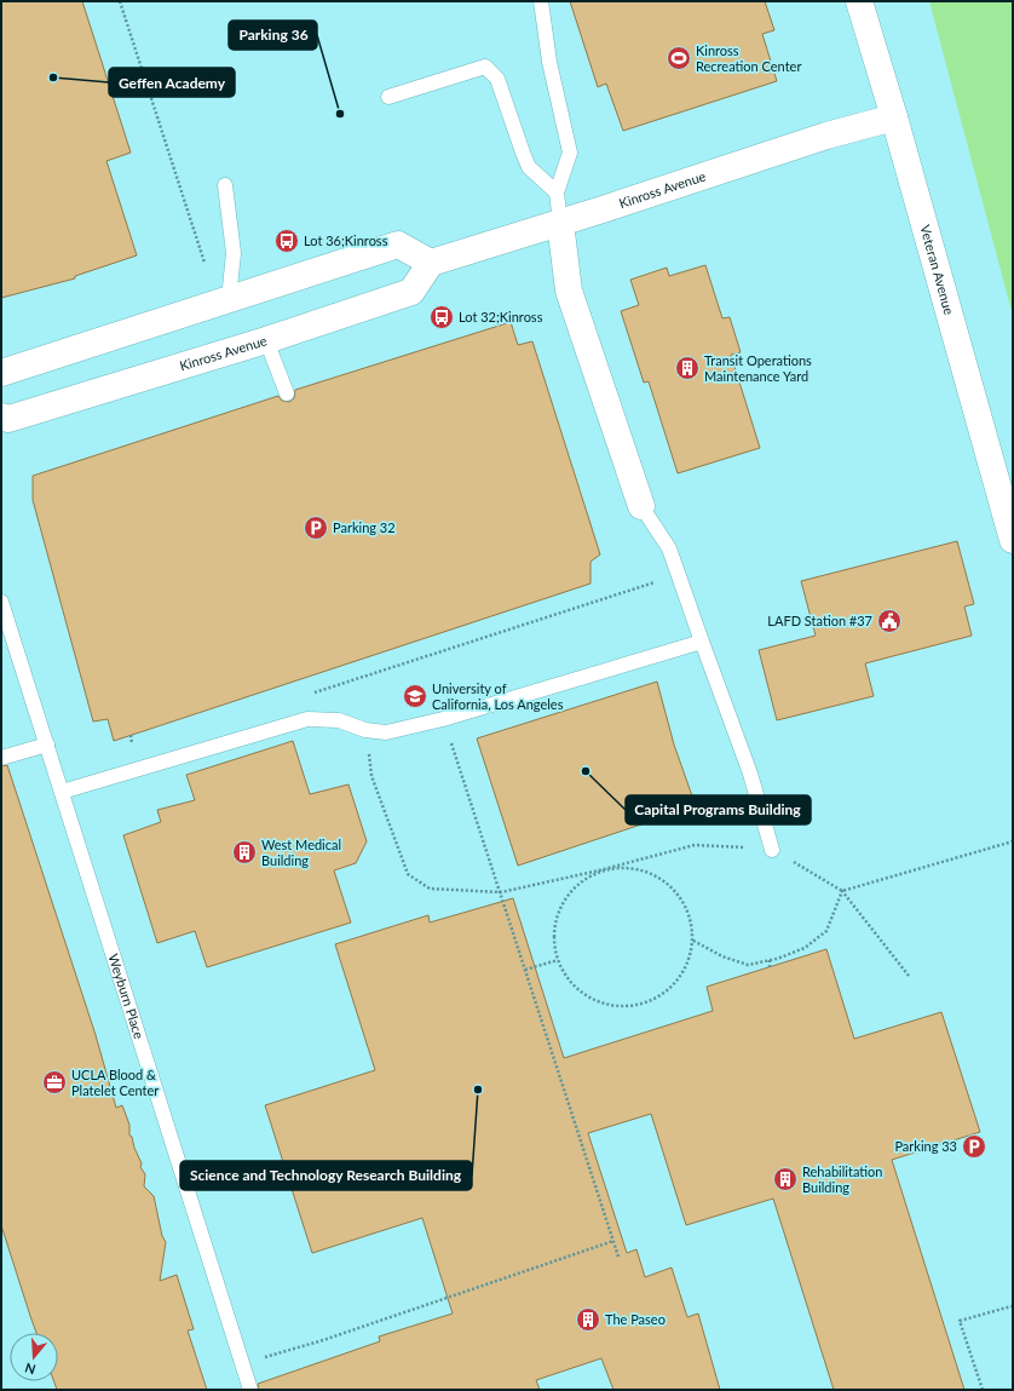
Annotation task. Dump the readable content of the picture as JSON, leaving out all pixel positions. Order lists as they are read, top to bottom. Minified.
{"streets":{"street":["Kinross Avenue","Veteran Avenue"],"lane":["Weyburn Place"]},"crossings":[["Kinross Avenue","Veteran Avenue"]],"places":{"sports":["Kinross Recreation Center"],"other":["Geffen Academy","Parking 36","Capital Programs Building","Science and Technology Research Building"],"bus stop":["Lot 36;Kinross","Lot 32;Kinross"],"building":["Transit Operations Maintenance Yard","West Medical Building","Rehabilitation Building","The Paseo"],"parking":["Parking 32","Parking 33"],"public building":["LAFD Station #37"],"school or university":["University of California, Los Angeles"],"office":["UCLA Blood & Platelet Center"]},"north":"bottom"}
